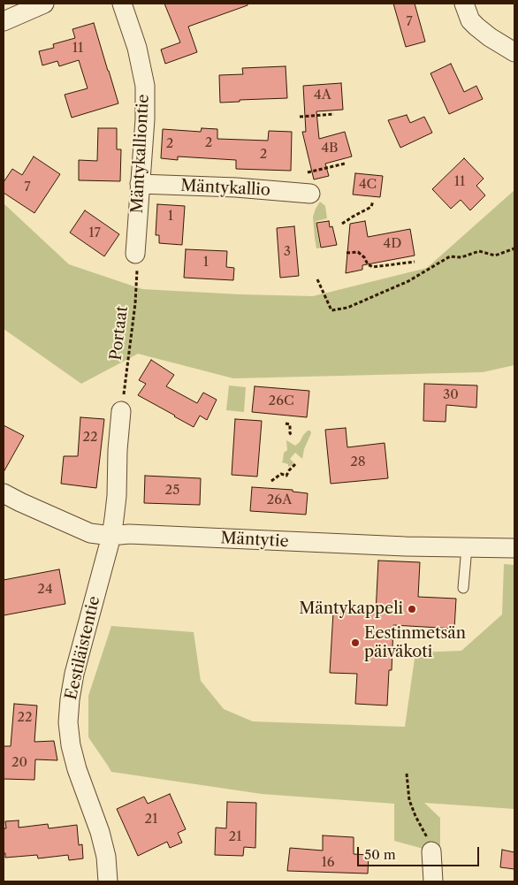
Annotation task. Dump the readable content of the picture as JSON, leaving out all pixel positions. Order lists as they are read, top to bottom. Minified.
{"streets":{"street":["Mäntykalliontie","Mäntykallio","Mäntytie","Eestiläistentie"],"path":["Portaat"]},"crossings":[["Mäntykalliontie","Mäntykallio"],["Mäntykalliontie","Portaat"],["Portaat","Eestiläistentie"],["Mäntytie","Eestiläistentie"]],"places":["Mäntykappeli","Eestinmetsän päiväkoti"],"house_numbers":["7","11","4A","2","2","4B","2","11","4C","7","1","17","4D","3","1","30","26C","22","28","25","26A","24","22","20","21","21","16"],"scale_bar":"50 m"}
